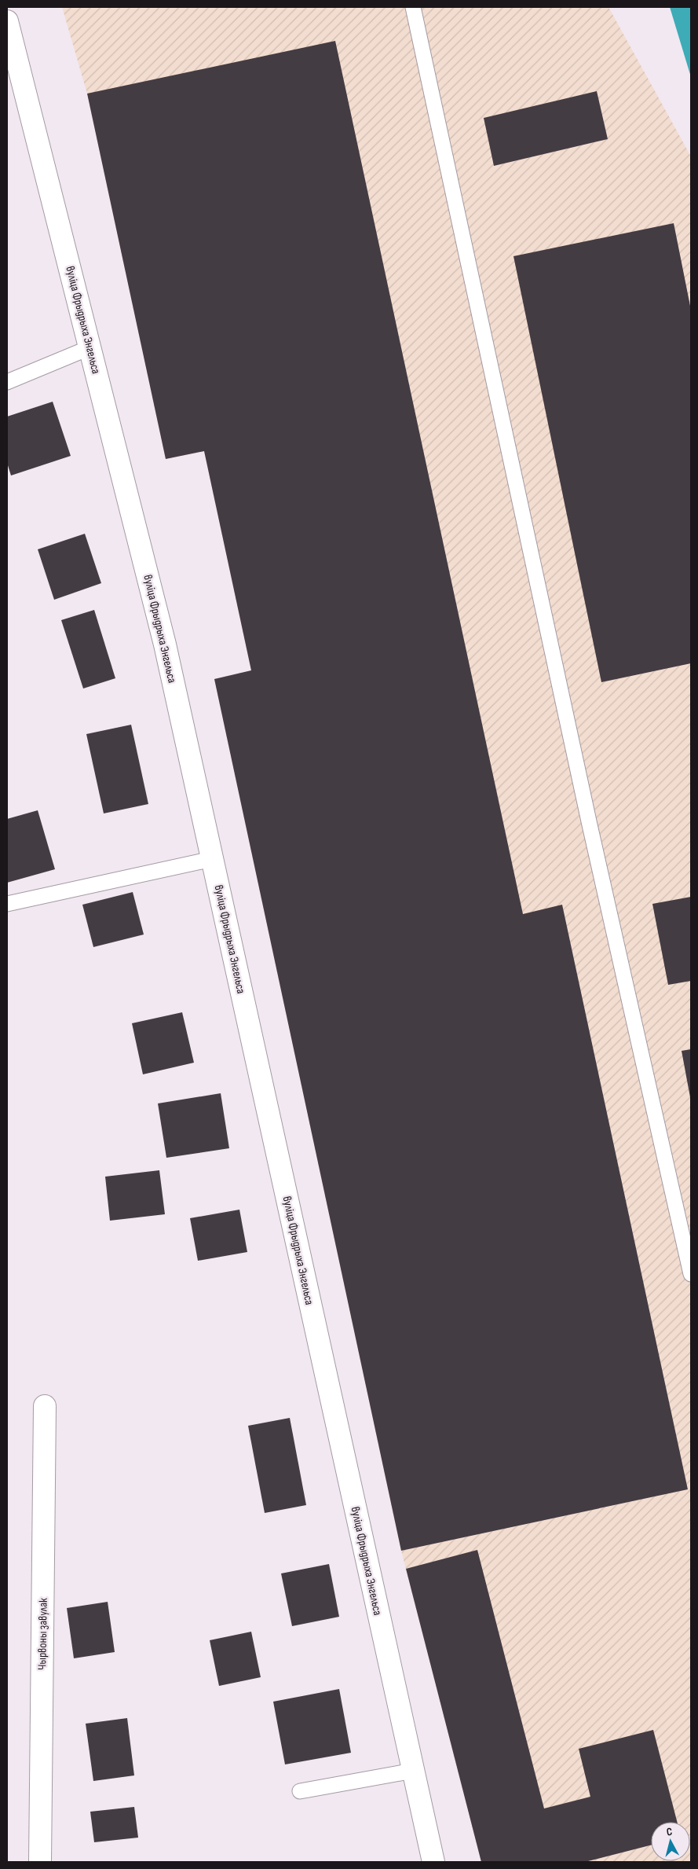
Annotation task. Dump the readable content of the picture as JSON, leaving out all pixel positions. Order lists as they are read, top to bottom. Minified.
{"streets":{"street":["вуліца Фрыдрыха Энгельса","Чырвоны завулак"]},"north":"top"}
